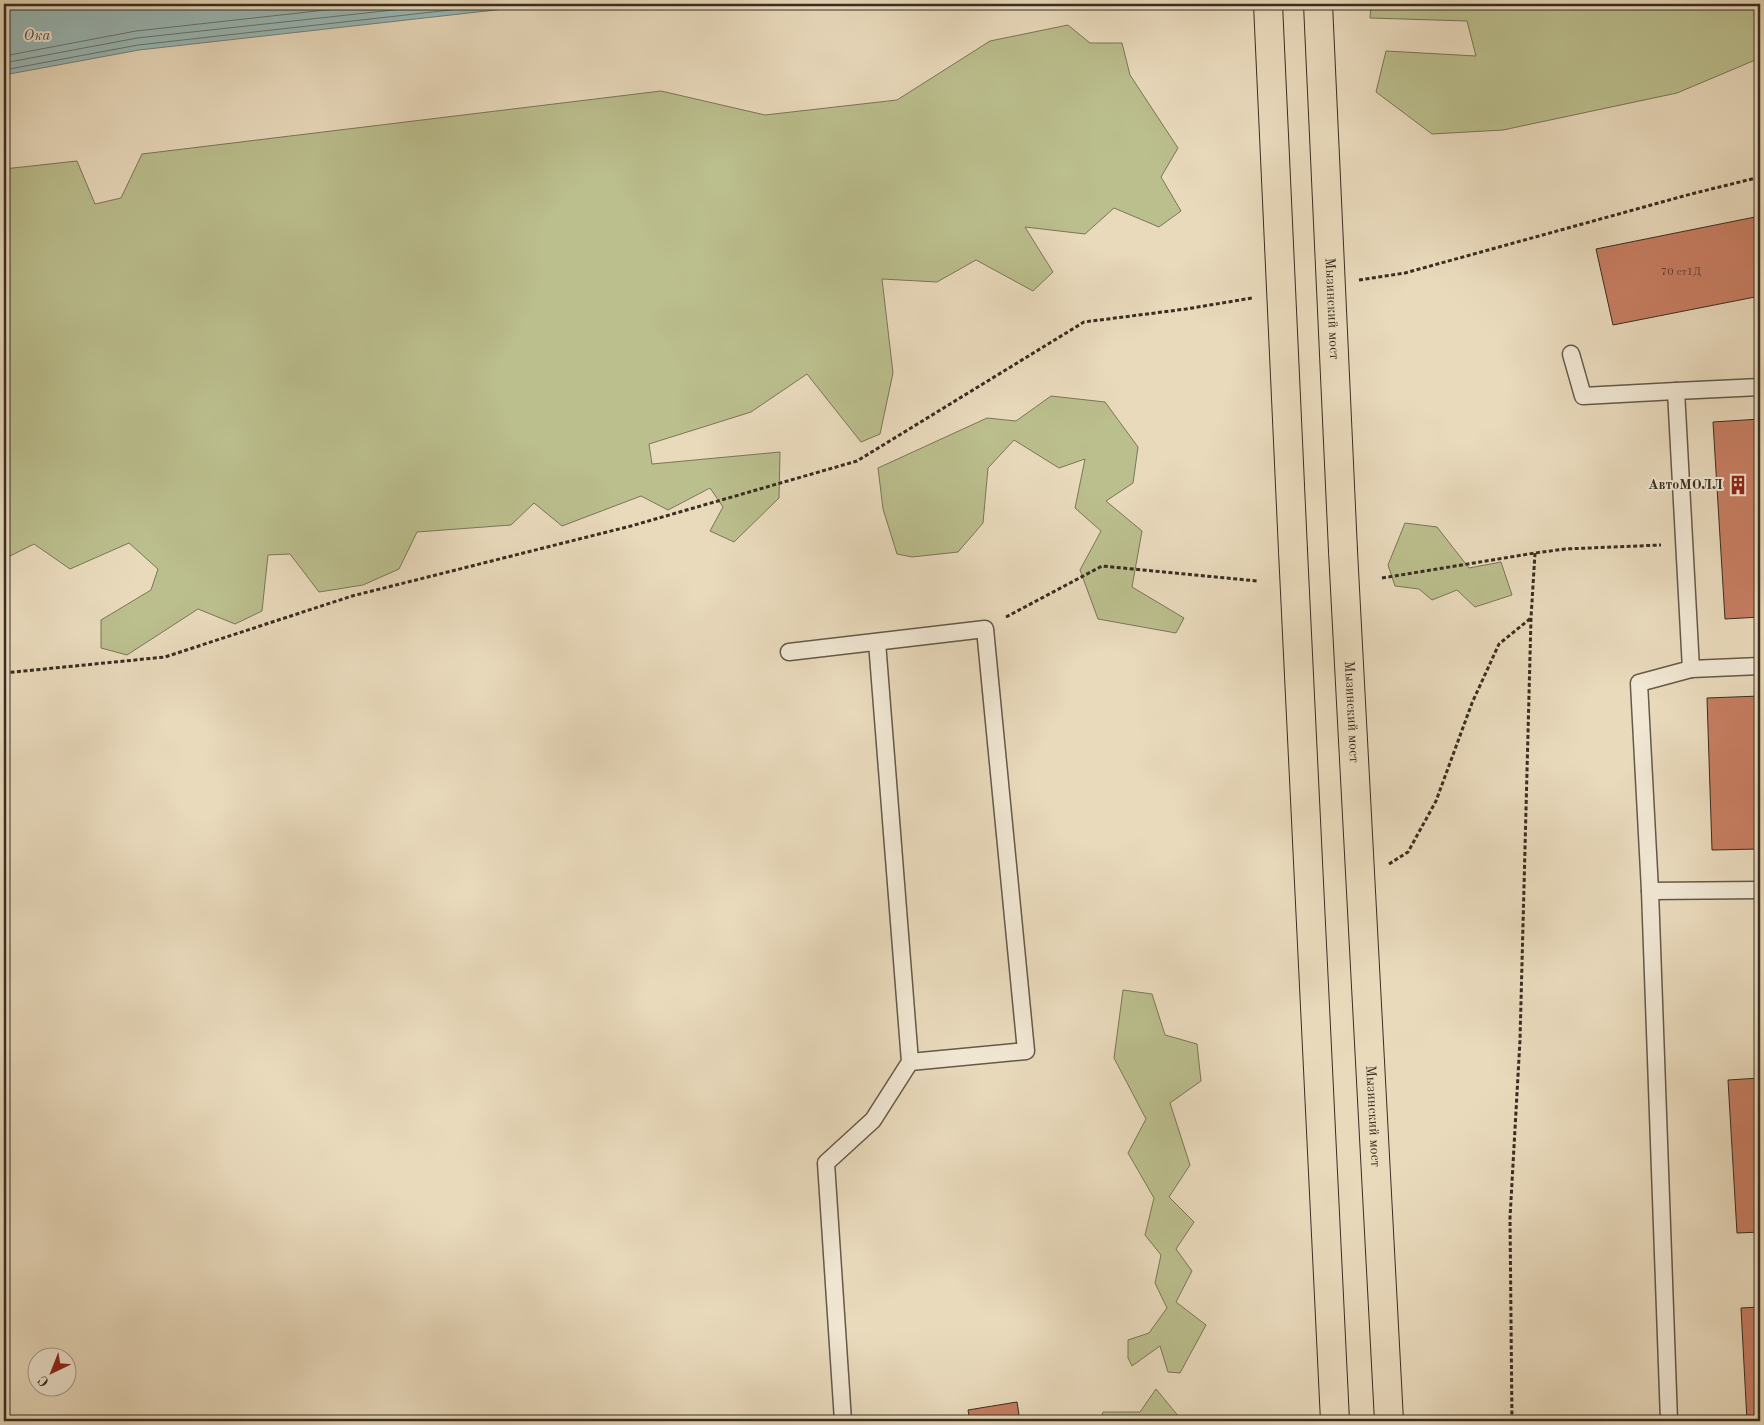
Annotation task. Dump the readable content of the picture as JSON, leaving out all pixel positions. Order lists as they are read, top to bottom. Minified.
{"streets":{"main road":["Мызинский мост"]},"water":["Ока"],"places":{"building":["АвтоМОЛЛ"]},"house_numbers":["70 ст1Д"],"north":"bottom left"}
